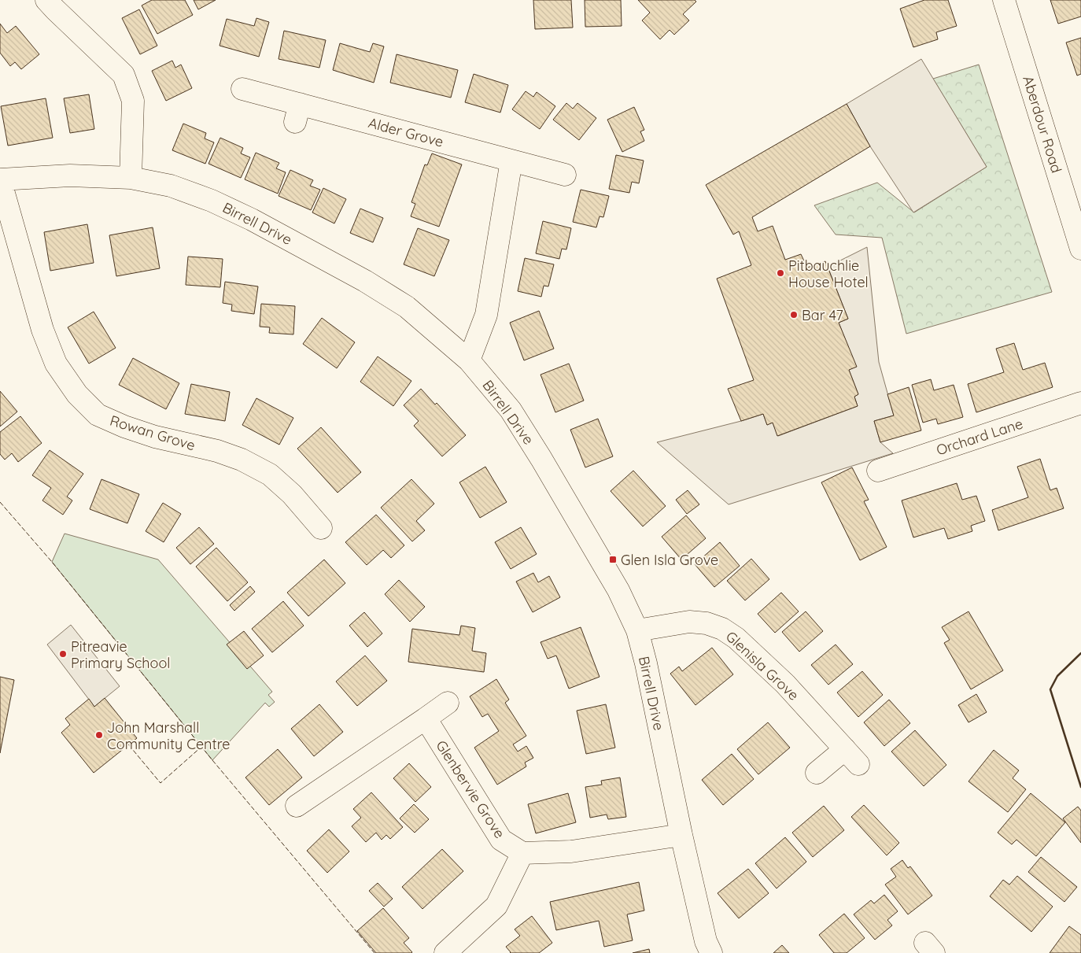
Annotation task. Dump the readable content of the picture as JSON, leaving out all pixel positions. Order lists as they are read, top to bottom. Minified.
{"streets":{"street":["Aberdour Road","Alder Grove","Birrell Drive","Rowan Grove","Orchard Lane","Glenisla Grove","Glenbervie Grove"]},"crossings":[["Birrell Drive","Rowan Grove"],["Birrell Drive","Glenisla Grove"]],"places":{"other":["Pitbauchlie House Hotel","Bar 47","Pitreavie Primary School","John Marshall Community Centre"],"transit":["Glen Isla Grove"]}}
